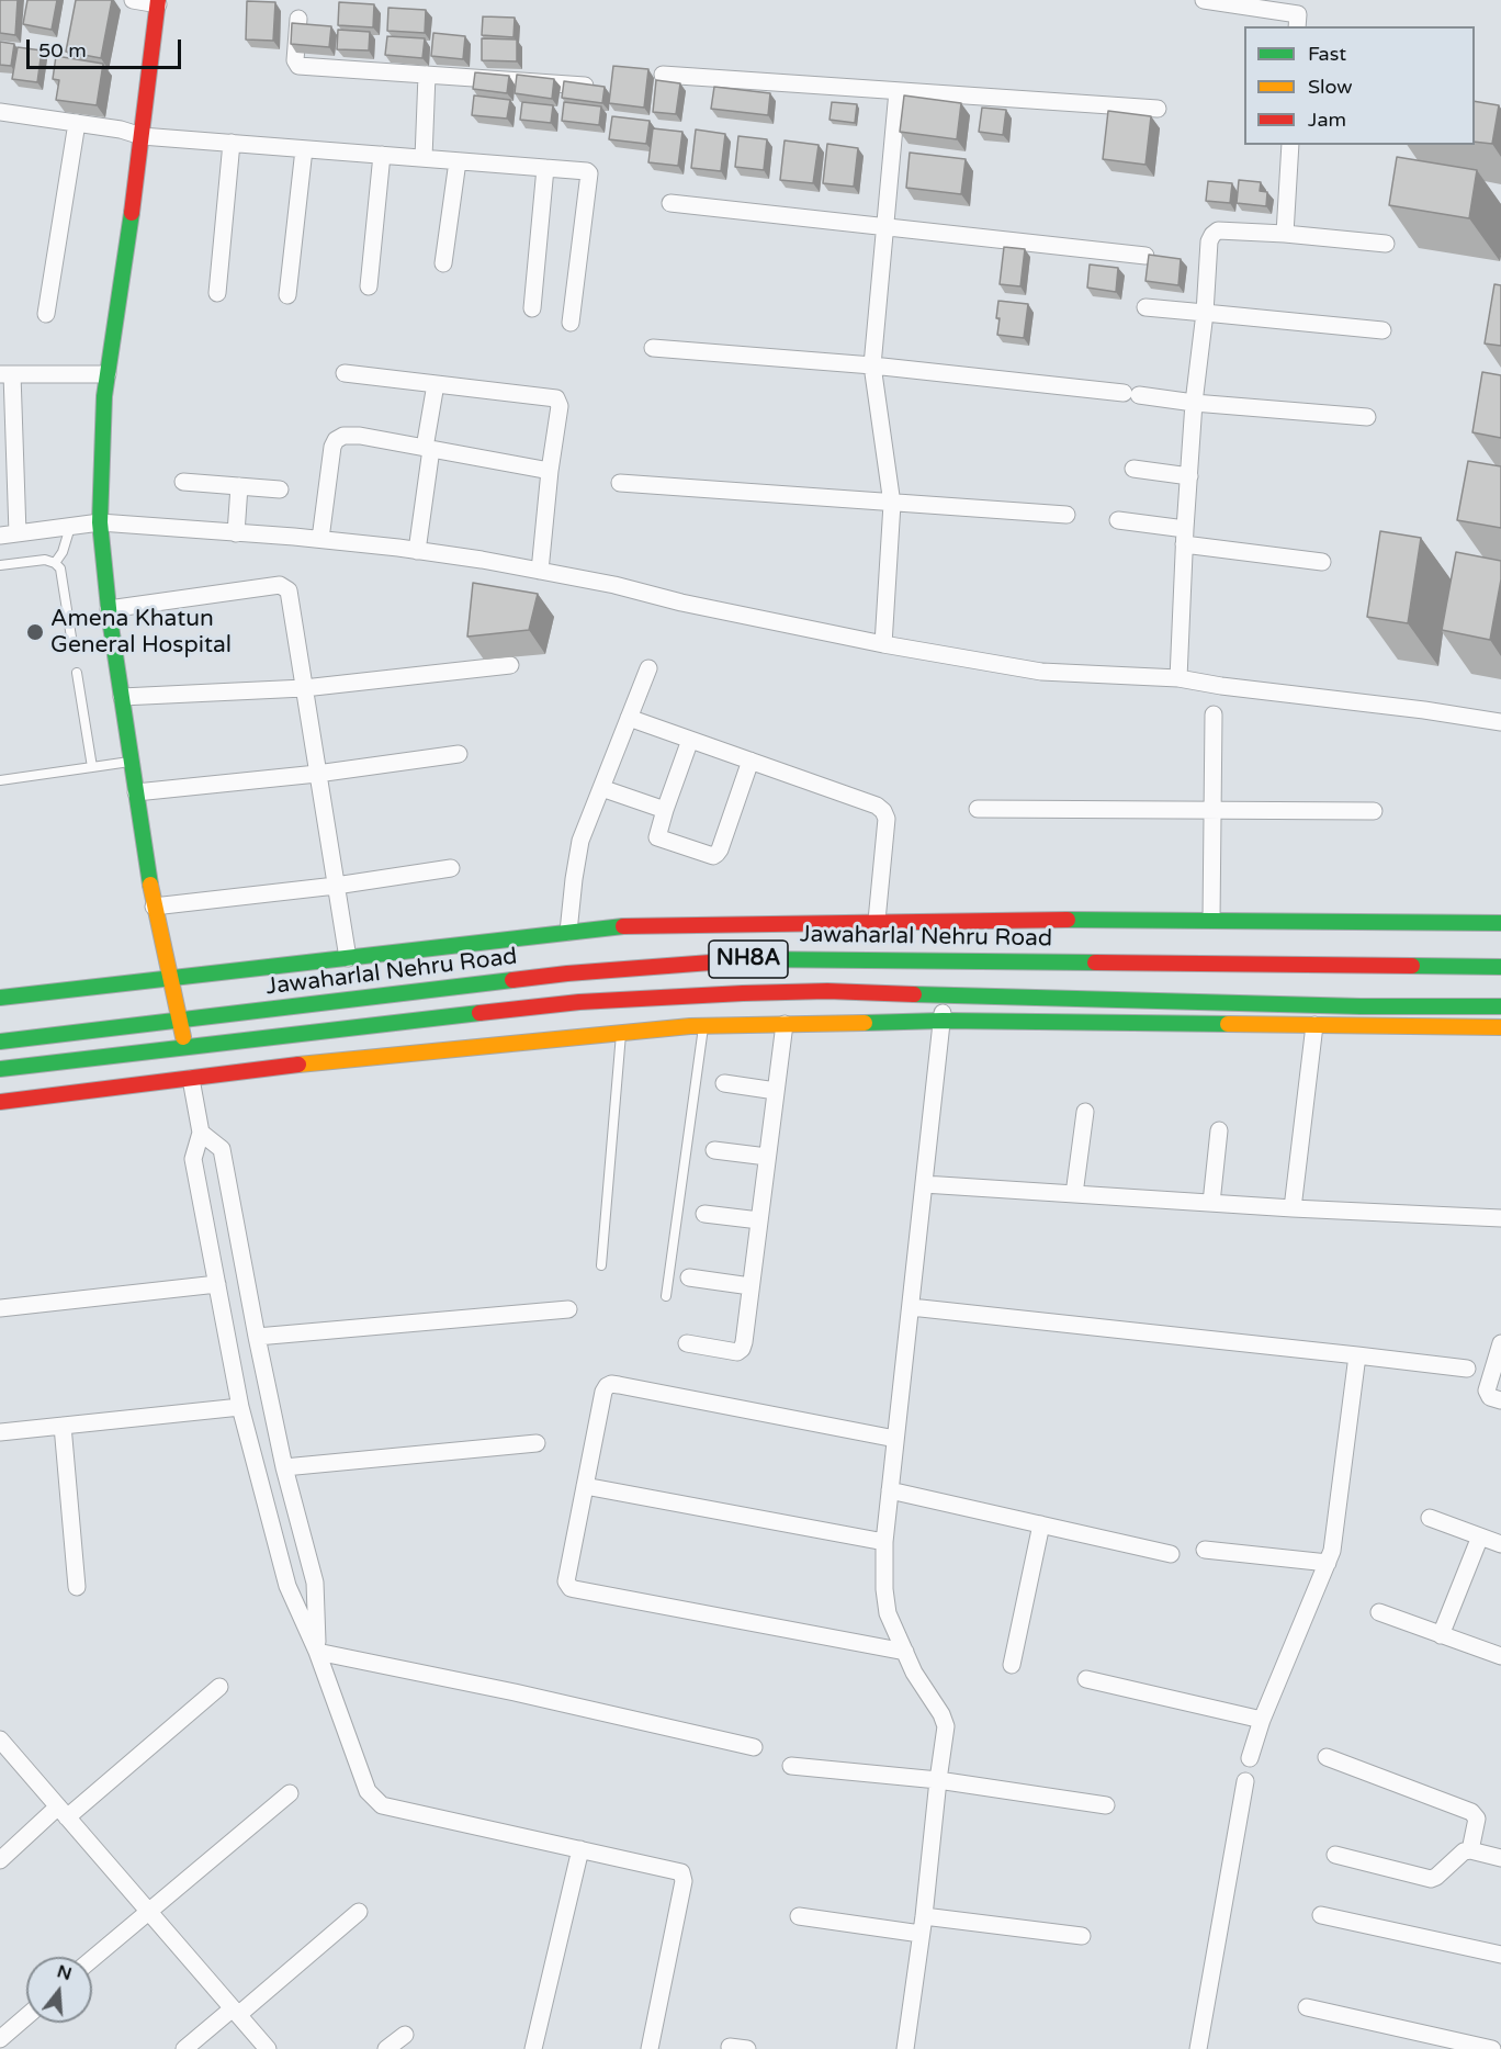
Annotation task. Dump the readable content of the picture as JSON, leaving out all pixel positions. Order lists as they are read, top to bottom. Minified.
{"streets":{"street":["Jawaharlal Nehru Road","NH8A"]},"places":["Amena Khatun General Hospital"],"legend":["Fast","Slow","Jam"],"scale_bar":"50 m","north":"top"}
